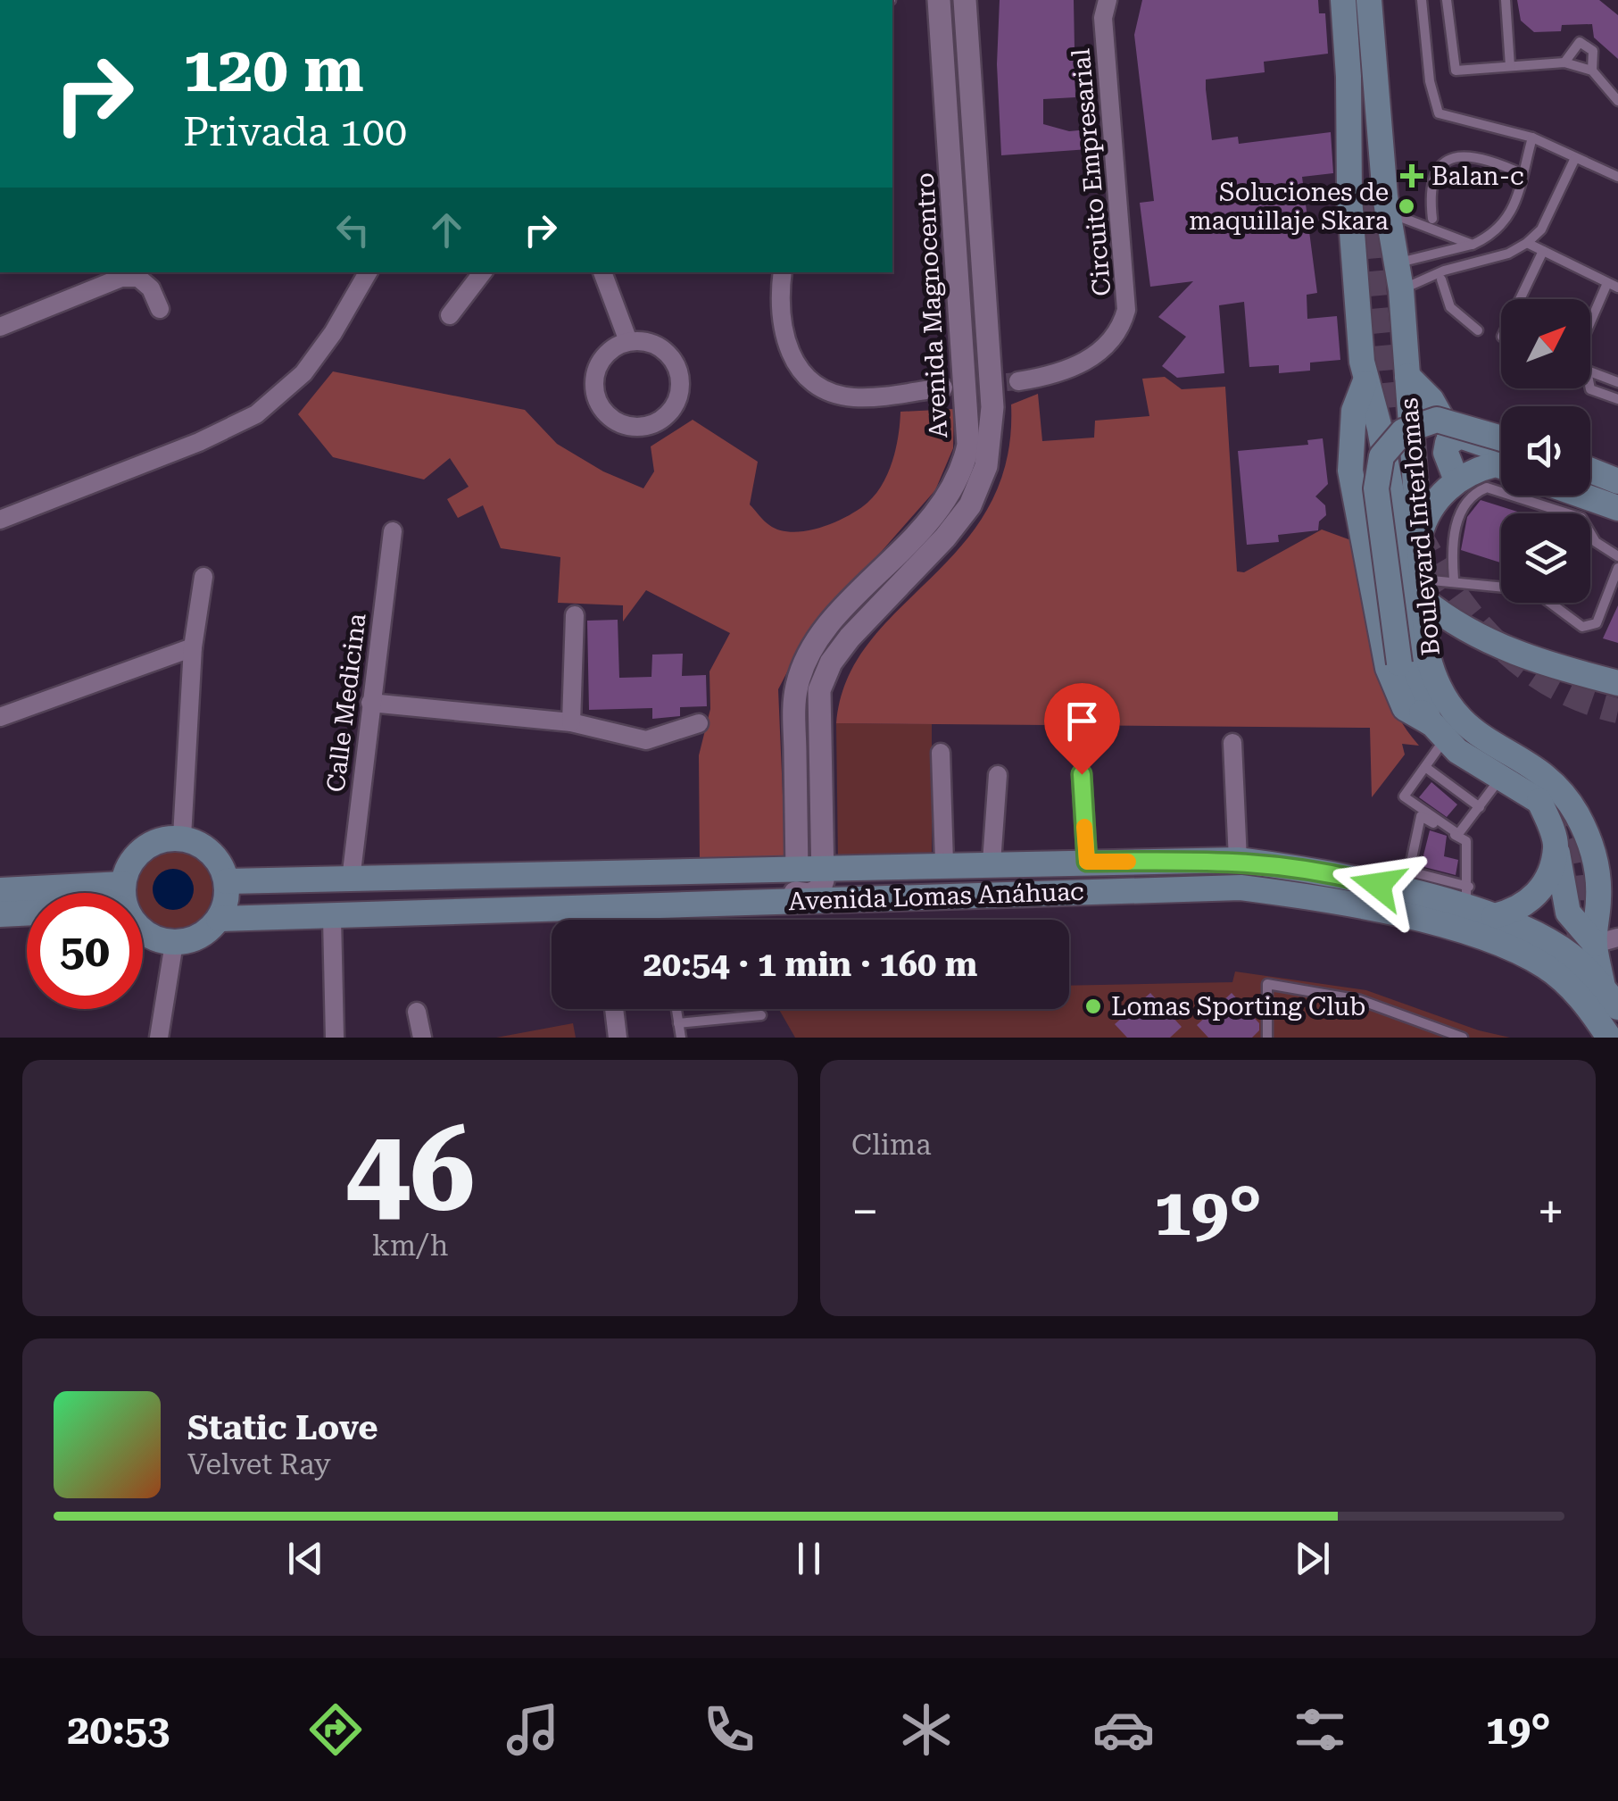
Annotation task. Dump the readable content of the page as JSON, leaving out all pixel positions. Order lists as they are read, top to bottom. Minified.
{"streets":{"main road":["Boulevard Interlomas","Avenida Lomas Anáhuac"],"street":["Circuito Empresarial","Avenida Magnocentro","Calle Medicina"]},"crossings":[["Avenida Magnocentro","Avenida Lomas Anáhuac"],["Boulevard Interlomas","Avenida Lomas Anáhuac"],["Calle Medicina","Avenida Lomas Anáhuac"]],"places":{"health":["Balan-c"],"other":["Soluciones de maquillaje Skara","Lomas Sporting Club"]},"north":"top right","page":{"turn":["120 m","Privada 100"],"limit":"50","trip":"20:54 · 1 min · 160 m","tile":[["46","km/h"],"Clima"],"heat":["−","19°","+"],"song":["Static Love","Velvet Ray"],"tabs":["20:53","19°"]}}
